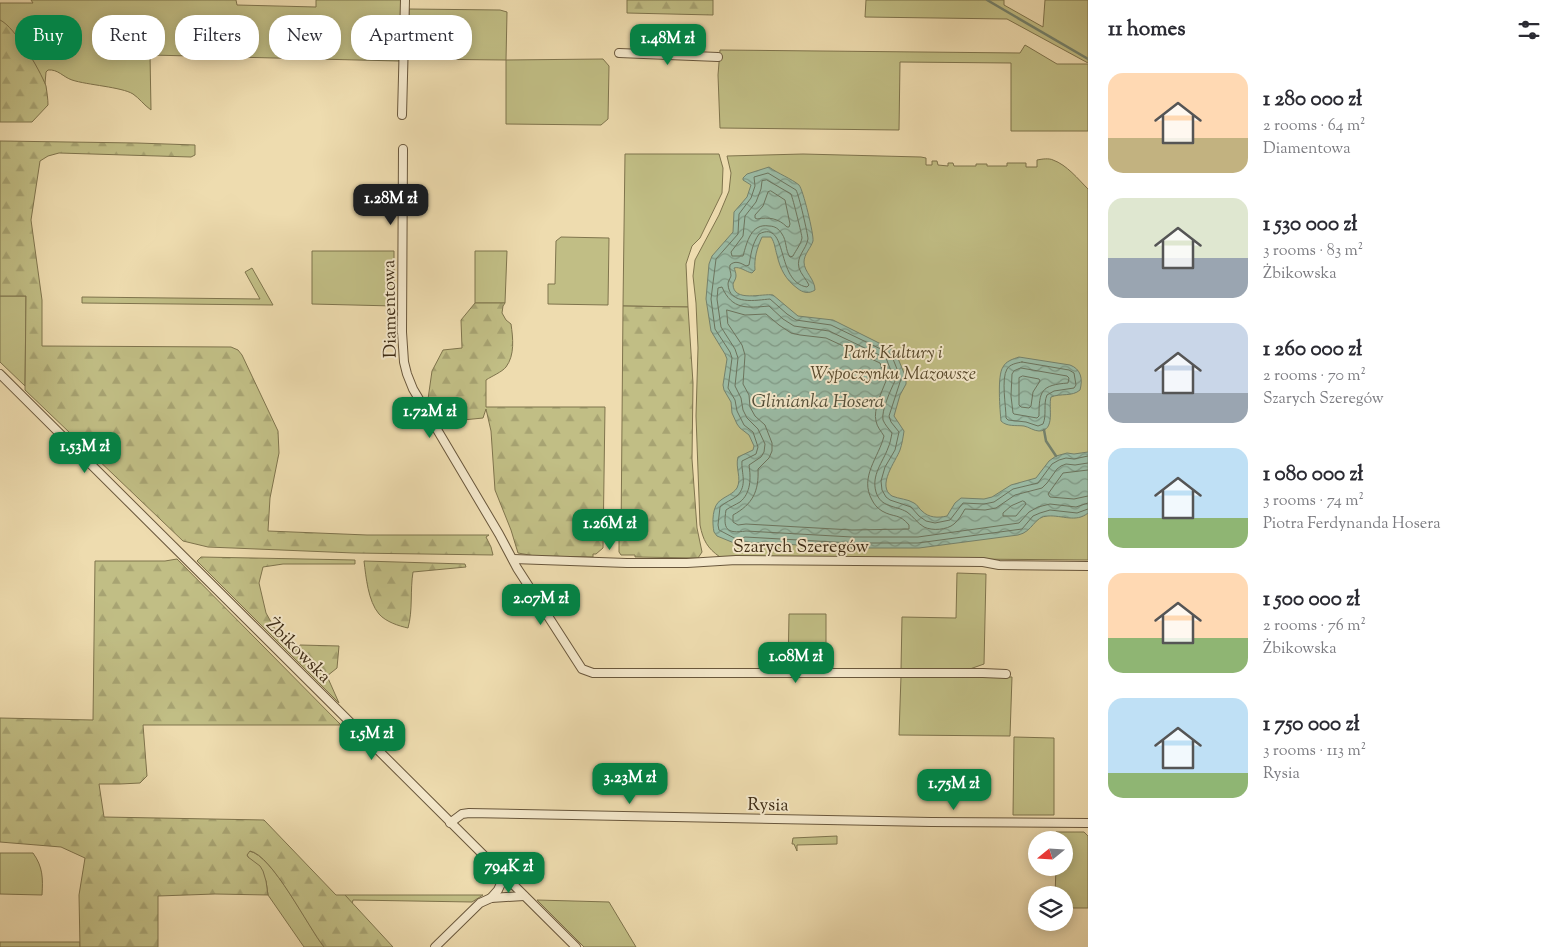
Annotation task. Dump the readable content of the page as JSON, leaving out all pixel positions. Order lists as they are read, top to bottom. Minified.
{"streets":{"street":["Diamentowa","Szarych Szeregów","Żbikowska","Rysia"]},"crossings":[["Diamentowa","Szarych Szeregów"],["Żbikowska","Rysia"]],"water":["Glinianka Hosera"],"parks":["Park Kultury i Wypoczynku Mazowsze"],"north":"left","page":{"heading":"11 homes","chip":["Buy","Rent","Filters","New","Apartment"],"price":["1.48M zł","1.28M zł","1.72M zł","1.53M zł","1.26M zł","2.07M zł","1.08M zł","1.5M zł","3.23M zł","1.75M zł","794K zł"],"list":[{"name":"1 280 000 zł","note":"2 rooms · 64 m² · Diamentowa"},{"name":"1 530 000 zł","note":"3 rooms · 83 m² · Żbikowska"},{"name":"1 260 000 zł","note":"2 rooms · 70 m² · Szarych Szeregów"},{"name":"1 080 000 zł","note":"3 rooms · 74 m² · Piotra Ferdynanda Hosera"},{"name":"1 500 000 zł","note":"2 rooms · 76 m² · Żbikowska"},{"name":"1 750 000 zł","note":"3 rooms · 113 m² · Rysia"}]}}
